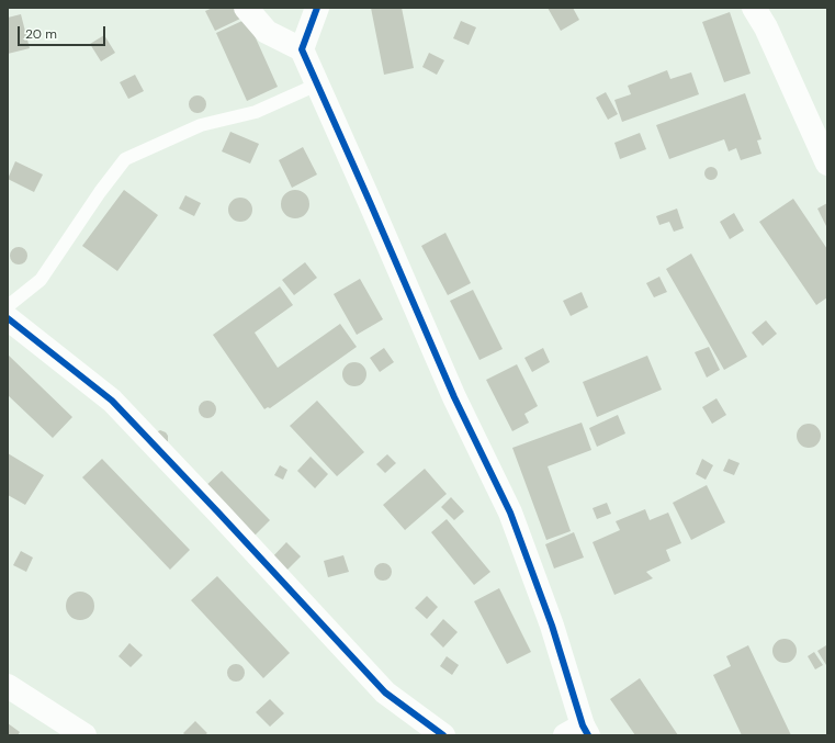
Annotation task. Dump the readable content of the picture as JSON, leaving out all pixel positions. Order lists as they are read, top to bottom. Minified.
{"scale_bar":"20 m"}
